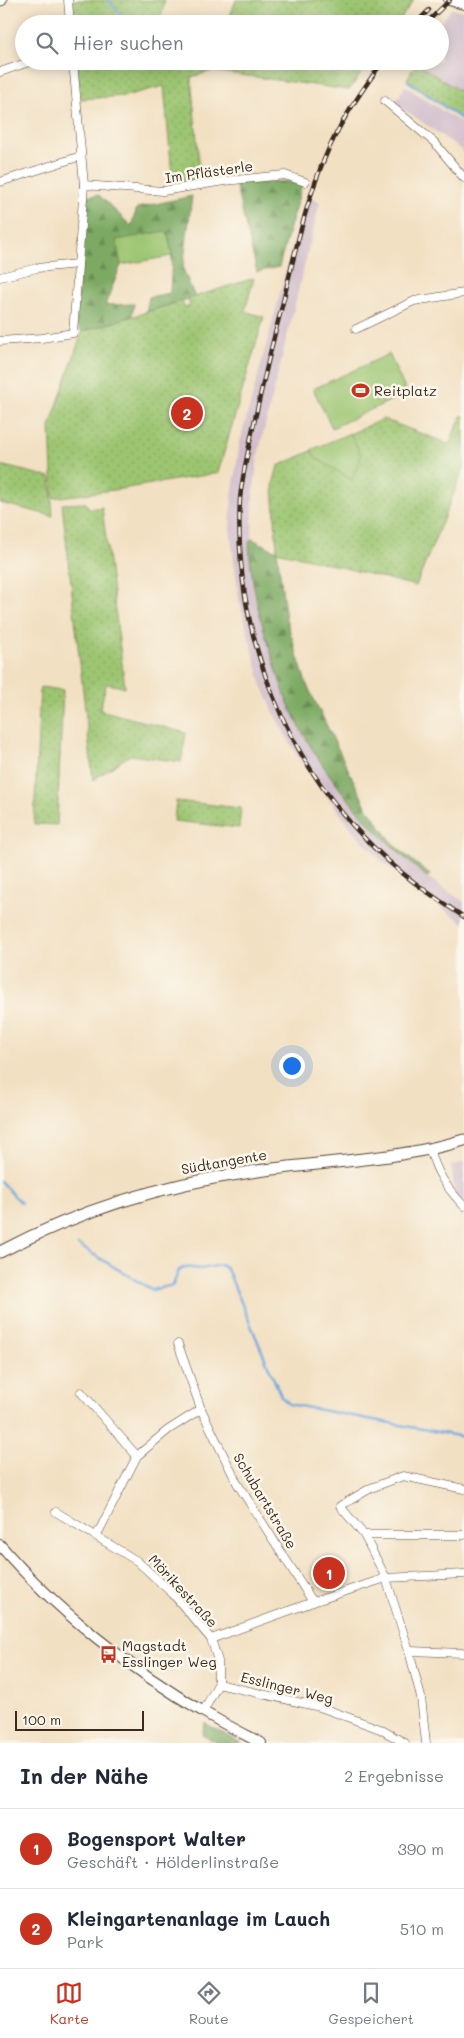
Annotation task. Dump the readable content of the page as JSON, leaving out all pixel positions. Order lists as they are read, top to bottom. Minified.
{"streets":{"main road":["Südtangente"],"street":["Im Pflästerle","Schubartstraße","Mörikestraße","Esslinger Weg"]},"crossings":[["Mörikestraße","Esslinger Weg"]],"places":{"sports":["Reitplatz"],"bus stop":["Magstadt Esslinger Weg"]},"scale_bar":"100 m","page":{"search":"Hier suchen","pins":["2","1"],"scale":"100 m","heading":["In der Nähe","2 Ergebnisse"],"list":[{"mark":"1","name":"Bogensport Walter","note":"Geschäft · Hölderlinstraße","value":"390 m"},{"mark":"2","name":"Kleingartenanlage im Lauch","note":"Park","value":"510 m"}],"nav":["Karte","Route","Gespeichert"]}}
